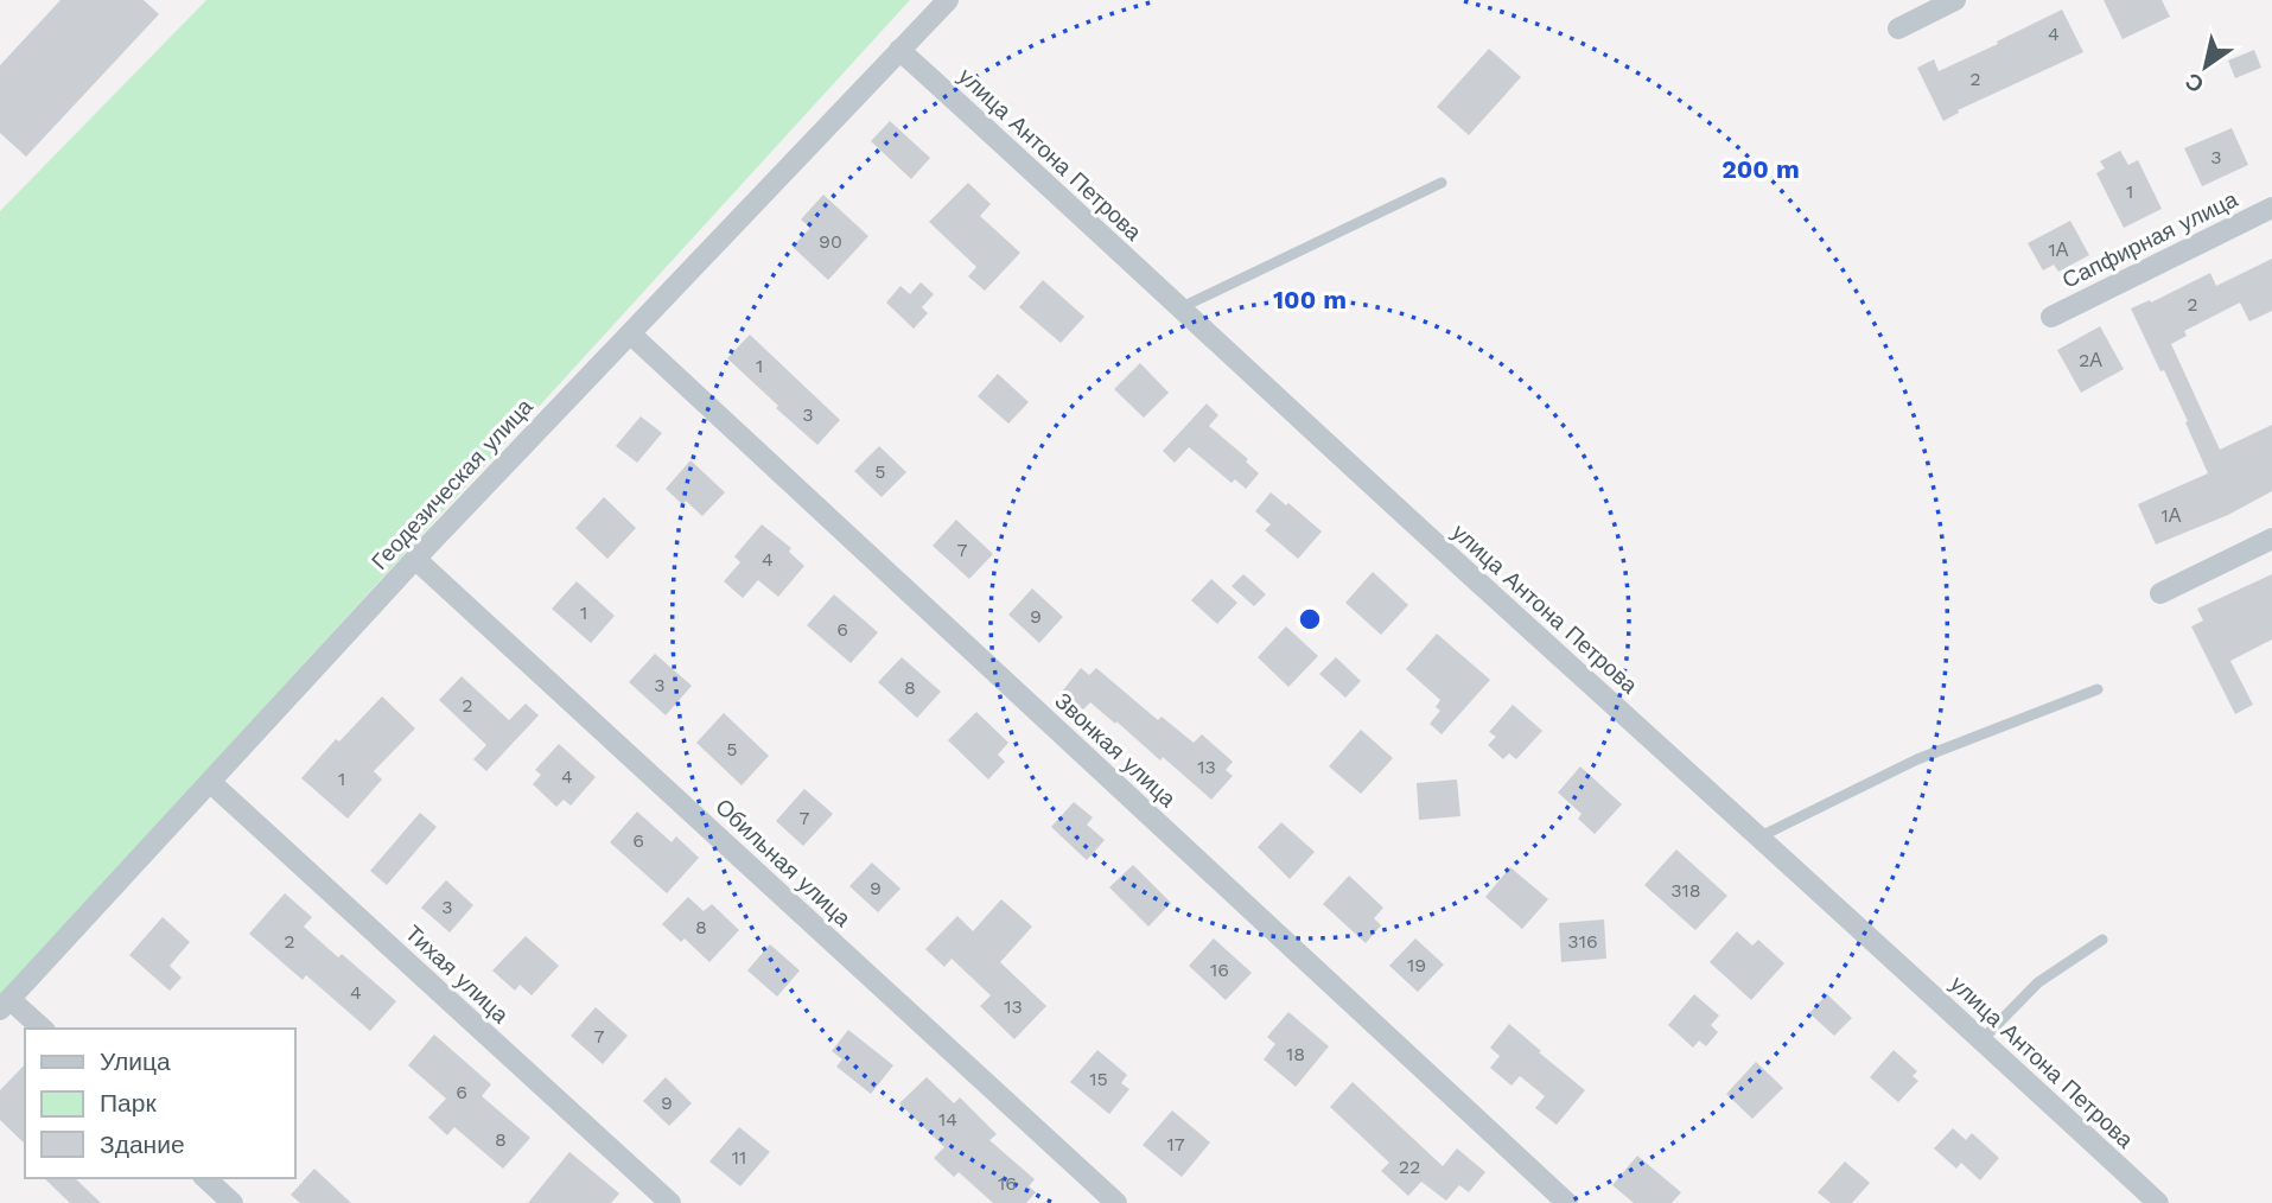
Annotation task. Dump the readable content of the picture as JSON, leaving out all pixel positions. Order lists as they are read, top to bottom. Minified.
{"streets":{"street":["улица Антона Петрова","Сапфирная улица","Геодезическая улица","Звонкая улица","Обильная улица","Тихая улица"]},"crossings":[["улица Антона Петрова","Геодезическая улица"],["Геодезическая улица","Звонкая улица"],["Геодезическая улица","Обильная улица"],["Геодезическая улица","Тихая улица"]],"house_numbers":["4","2","3","1","90","1А","2","2А","1","3","5","1А","7","4","1","9","6","3","8","2","5","13","4","1","7","6","9","318","3","8","2","316","19","16","4","13","7","18","15","6","9","14","8","17","11","22","16"],"legend":["Улица","Парк","Здание"],"north":"bottom left","rings":["200 m","100 m"]}
